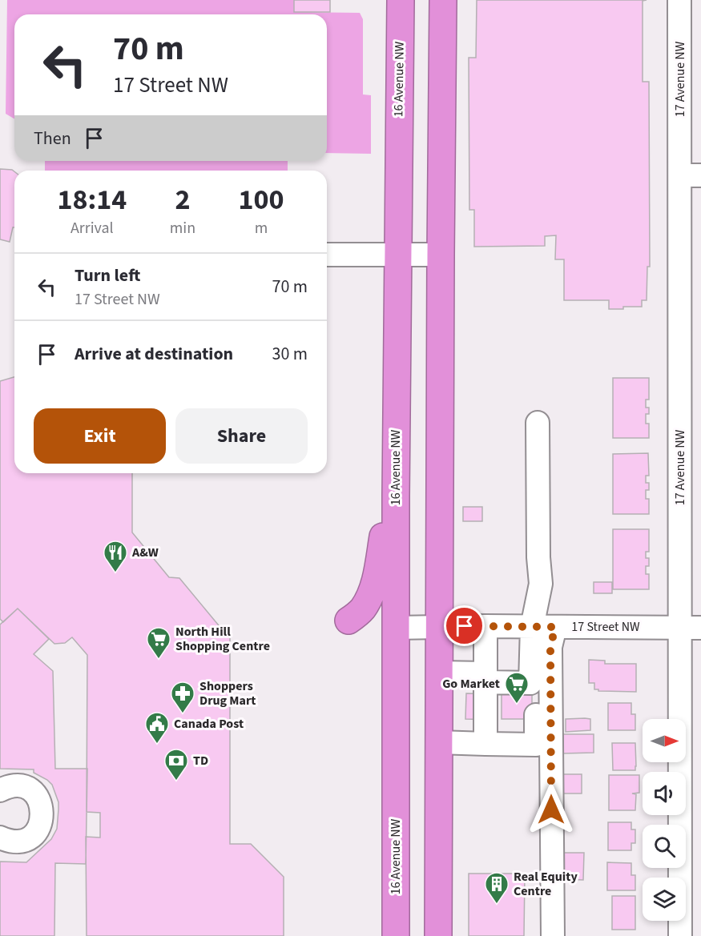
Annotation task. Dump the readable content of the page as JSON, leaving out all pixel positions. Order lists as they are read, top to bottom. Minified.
{"streets":{"highway":["16 Avenue NW"],"street":["17 Avenue NW","17 Street NW"]},"crossings":[["16 Avenue NW","17 Street NW"],["17 Avenue NW","17 Street NW"]],"places":{"restaurant":["A&W"],"supermarket":["North Hill Shopping Centre","Go Market"],"pharmacy":["Shoppers Drug Mart"],"public building":["Canada Post"],"bank":["TD"],"building":["Real Equity Centre"]},"north":"right","page":{"turn":["70 m","17 Street NW"],"then":"Then","eta":["18:14","Arrival","2","min","100","m"],"list":[{"name":"Turn left","note":"17 Street NW","value":"70 m"},{"name":"Arrive at destination","value":"30 m"}],"buttons":["Exit","Share"]}}
